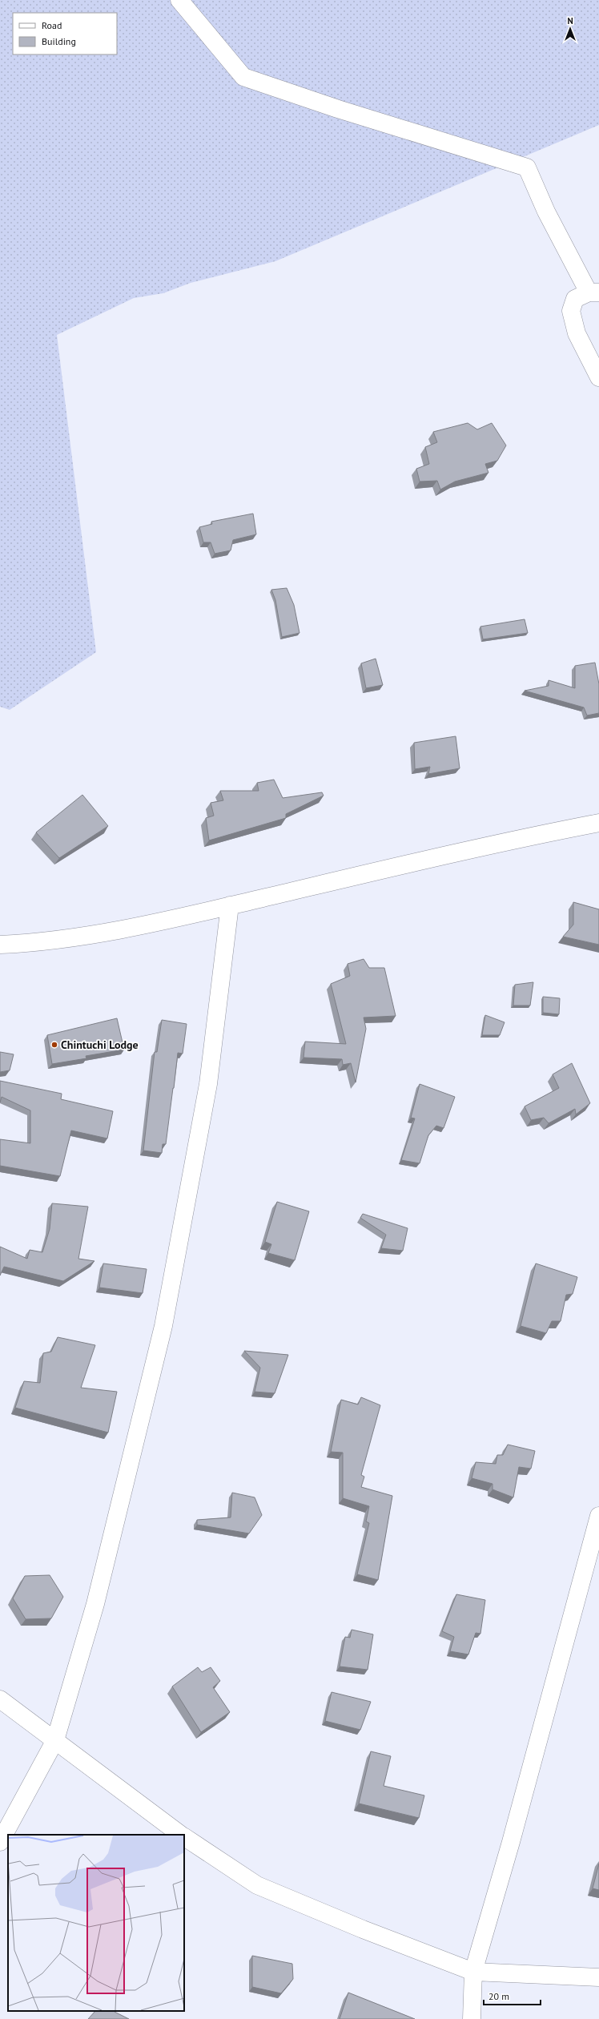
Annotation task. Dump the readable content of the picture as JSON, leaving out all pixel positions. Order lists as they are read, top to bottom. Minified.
{"places":["Chintuchi Lodge"],"legend":["Road","Building"],"scale_bar":"20 m","north":"top"}
